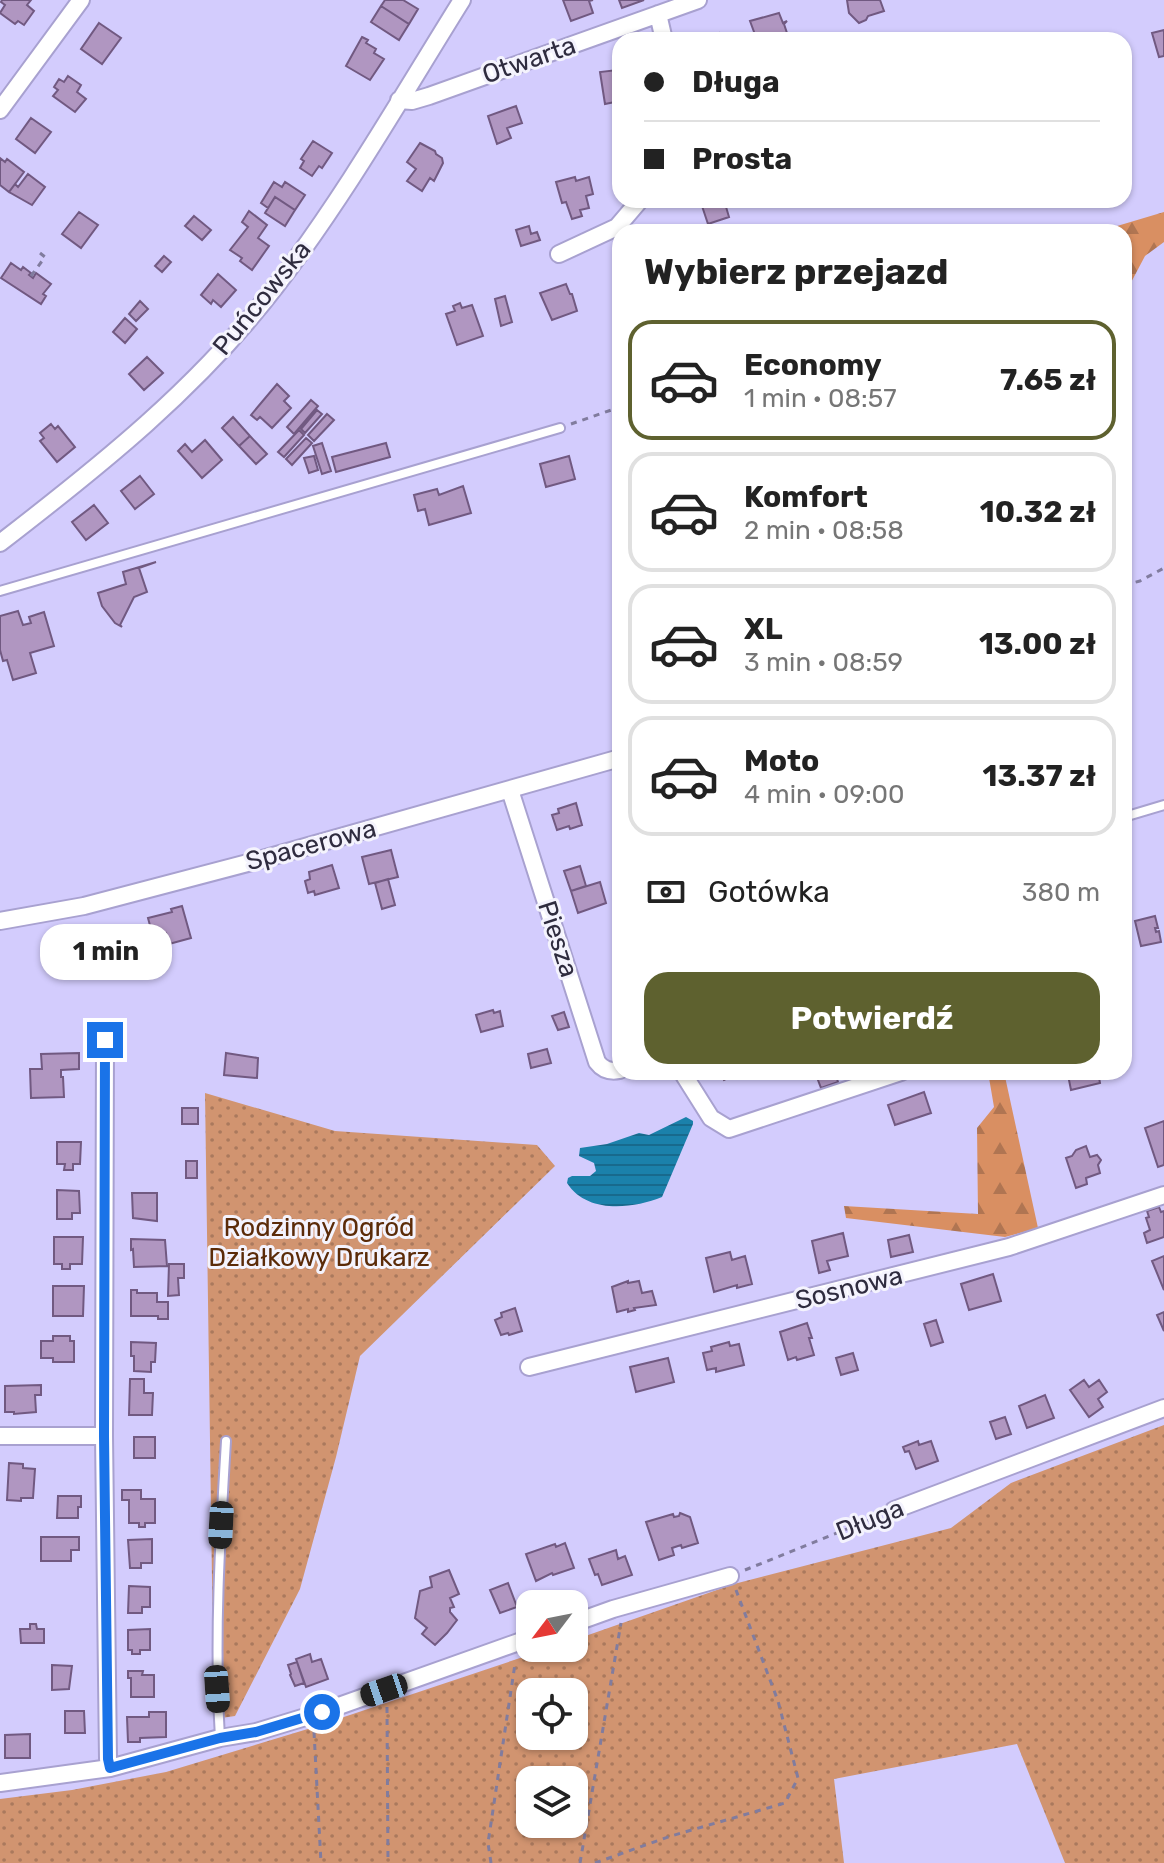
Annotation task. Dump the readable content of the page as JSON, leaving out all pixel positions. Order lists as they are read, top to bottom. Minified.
{"streets":{"street":["Otwarta","Puńcowska","Spacerowa","Piesza","Sosnowa","Długa"]},"crossings":[["Otwarta","Puńcowska"],["Spacerowa","Piesza"]],"parks":["Rodzinny Ogród Działkowy Drukarz"],"north":"bottom left","page":{"banner":["Długa","Prosta"],"heading":"Wybierz przejazd","list":[{"name":"Economy","note":"1 min · 08:57","value":"7.65 zł"},{"name":"Komfort","note":"2 min · 08:58","value":"10.32 zł"},{"name":"XL","note":"3 min · 08:59","value":"13.00 zł"},{"name":"Moto","note":"4 min · 09:00","value":"13.37 zł"}],"pay":["Gotówka","380 m"],"bubble":"1 min","buttons":"Potwierdź"}}
